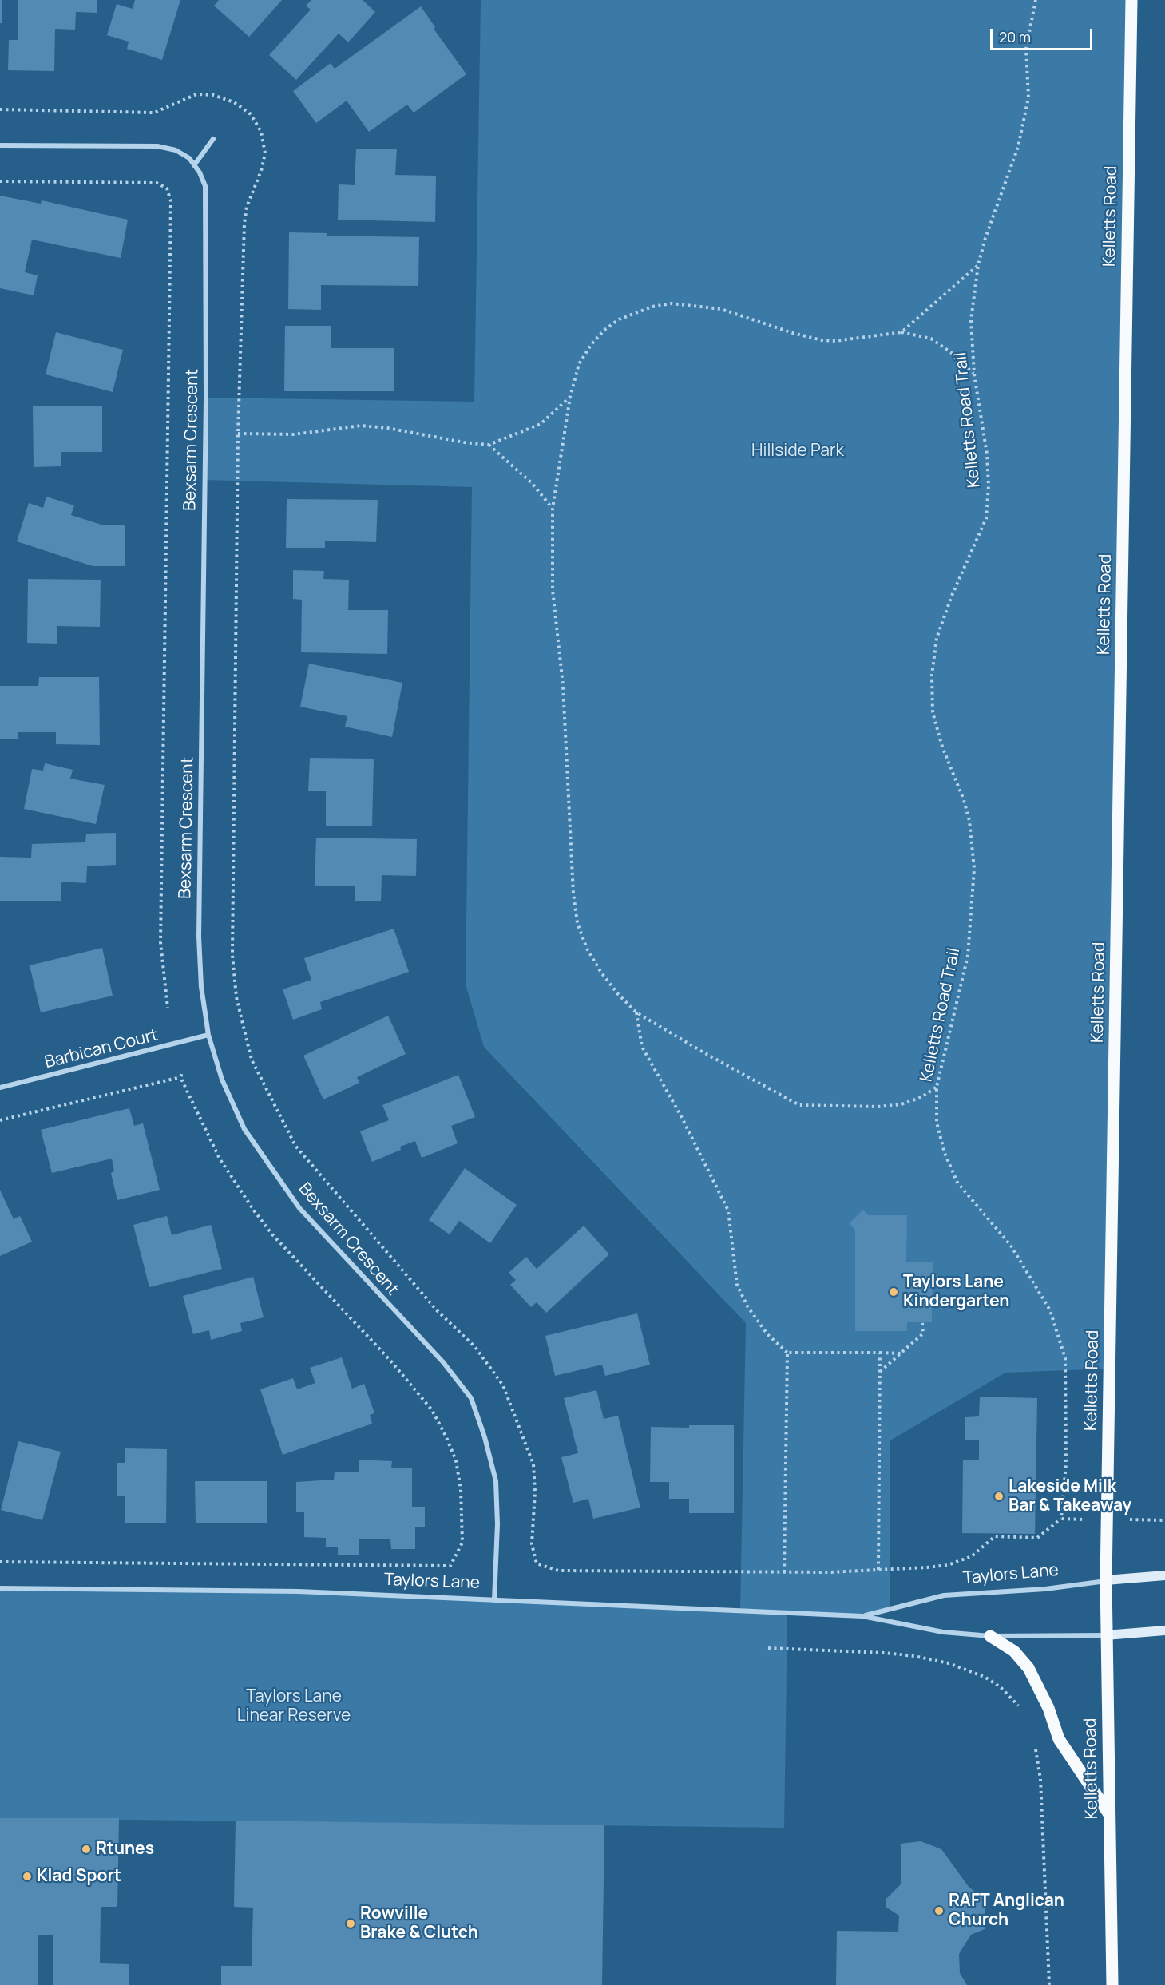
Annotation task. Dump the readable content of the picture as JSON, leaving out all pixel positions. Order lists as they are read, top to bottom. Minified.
{"streets":{"main road":["Kelletts Road","Taylors Lane"],"street":["Bexsarm Crescent","Barbican Court"],"path":["Kelletts Road Trail"]},"crossings":[["Kelletts Road","Taylors Lane"],["Bexsarm Crescent","Barbican Court"],["Bexsarm Crescent","Taylors Lane"]],"parks":["Hillside Park","Taylors Lane Linear Reserve"],"places":["Taylors Lane Kindergarten","Lakeside Milk Bar & Takeaway","Rtunes","Klad Sport","RAFT Anglican Church","Rowville Brake & Clutch"],"scale_bar":"20 m"}
